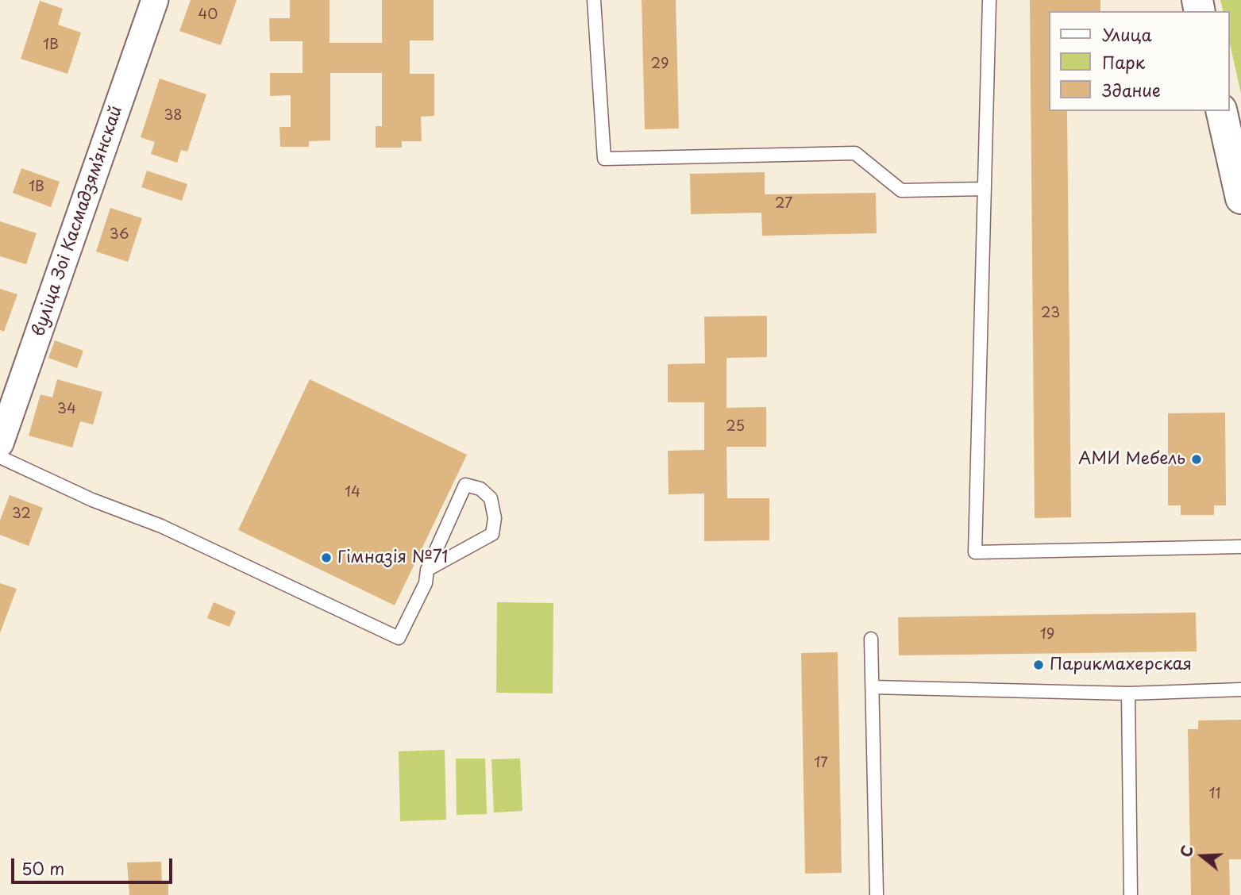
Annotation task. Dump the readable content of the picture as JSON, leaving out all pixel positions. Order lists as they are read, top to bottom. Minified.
{"streets":{"street":["вуліца Зоі Касмадзямʼянскай"]},"places":["АМИ Мебель","Гімназія №71","Парикмахерская"],"house_numbers":["40","1В","29","38","1В","27","36","23","34","25","14","32","19","17","11"],"legend":["Улица","Парк","Здание"],"scale_bar":"50 m","north":"left"}
